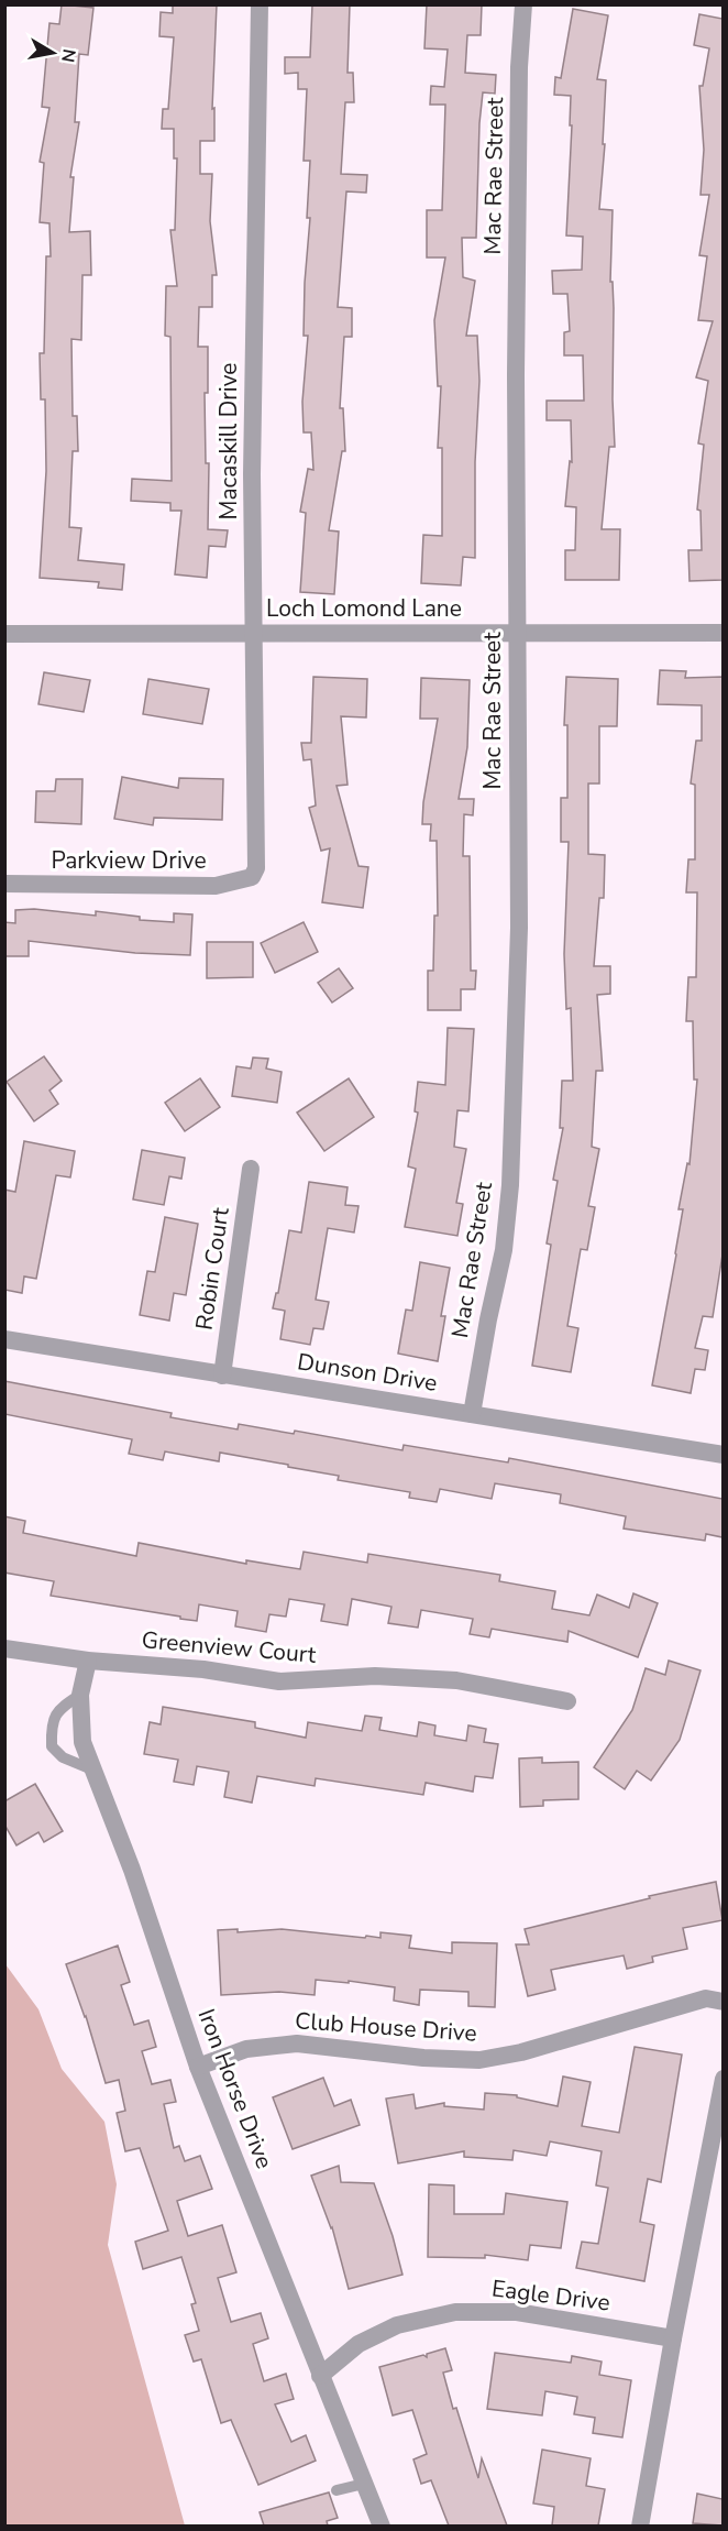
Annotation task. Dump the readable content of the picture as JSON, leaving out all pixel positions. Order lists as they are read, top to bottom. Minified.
{"streets":{"street":["Mac Rae Street","Macaskill Drive","Loch Lomond Lane","Parkview Drive","Robin Court","Dunson Drive","Greenview Court","Club House Drive","Iron Horse Drive","Eagle Drive"]},"crossings":[["Mac Rae Street","Loch Lomond Lane"],["Mac Rae Street","Dunson Drive"],["Macaskill Drive","Loch Lomond Lane"],["Macaskill Drive","Parkview Drive"],["Robin Court","Dunson Drive"],["Greenview Court","Iron Horse Drive"],["Club House Drive","Iron Horse Drive"],["Iron Horse Drive","Eagle Drive"]],"north":"right"}
